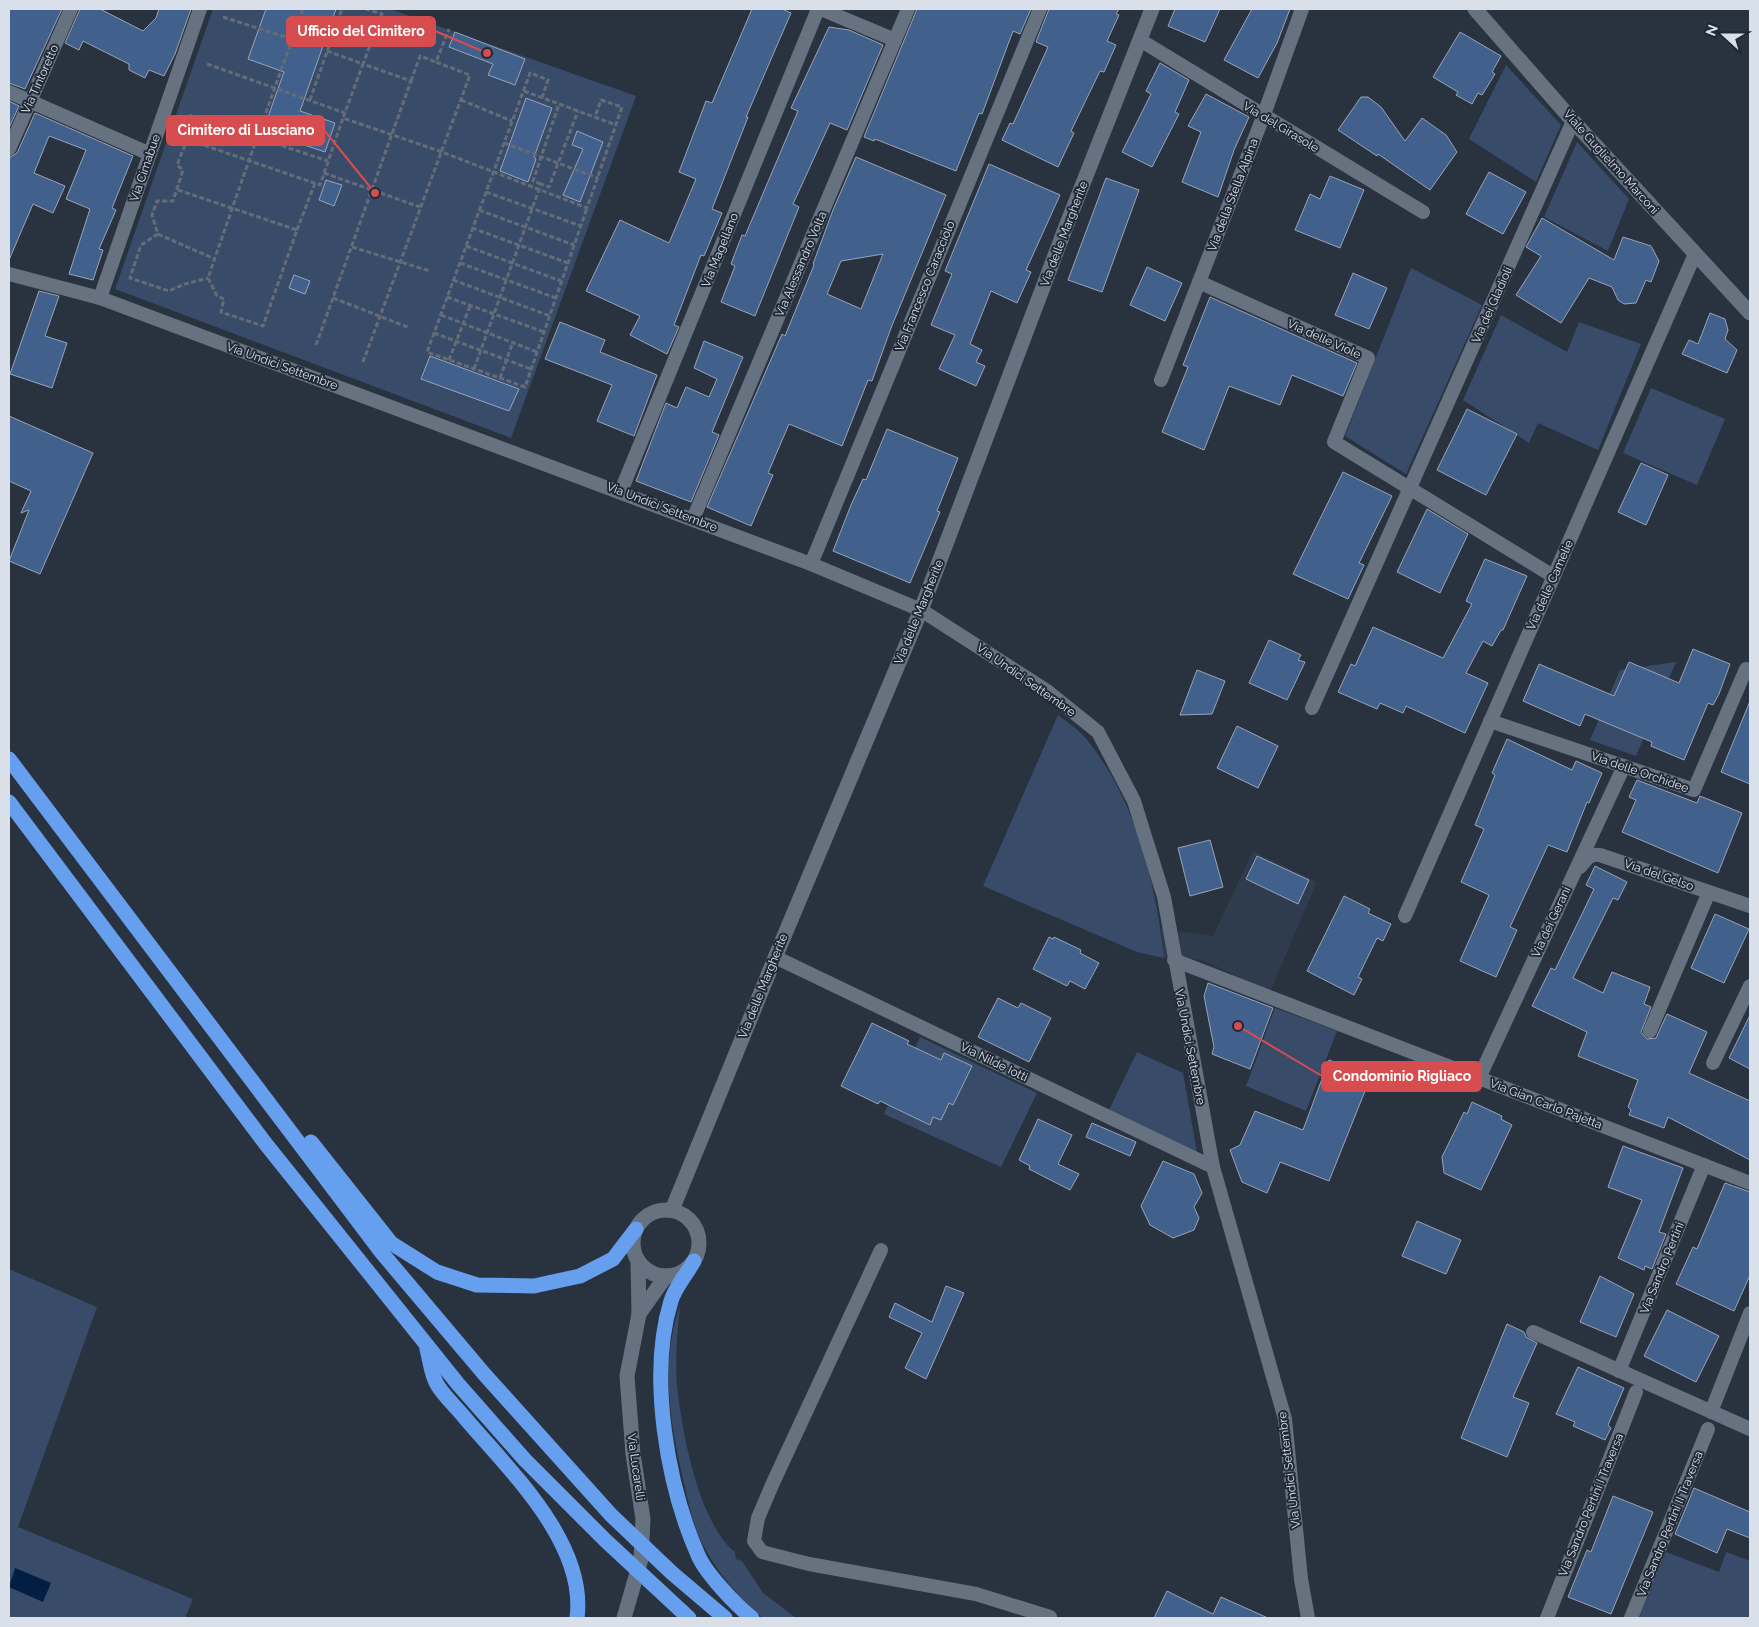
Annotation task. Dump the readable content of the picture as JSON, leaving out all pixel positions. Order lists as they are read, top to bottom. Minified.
{"streets":{"street":["Via Tintoretto","Via del Girasole","Viale Guglielmo Marconi","Via Cimabue","Via della Stella Alpina","Via delle Margherite","Via Magellano","Via Alessandro Volta","Via Francesco Caracciolo","Via dei Gladioli","Via delle Viole","Via Undici Settembre","Via delle Camelie","Via delle Orchidee","Via del Gelso","Via dei Gerani","Via Nilde Iotti","Via Gian Carlo Pajetta","Via Sandro Pertini","Via Lucarelli","Via Sandro Pertini I Traversa","Via Sandro Pertini II Traversa"]},"crossings":[["Via del Girasole","Via della Stella Alpina"],["Via del Girasole","Via delle Margherite"],["Viale Guglielmo Marconi","Via dei Gladioli"],["Viale Guglielmo Marconi","Via delle Camelie"],["Via Cimabue","Via Undici Settembre"],["Via della Stella Alpina","Via delle Viole"],["Via delle Margherite","Via Undici Settembre"],["Via delle Margherite","Via Nilde Iotti"],["Via delle Margherite","Via Lucarelli"],["Via Magellano","Via Alessandro Volta"],["Via Magellano","Via Undici Settembre"],["Via Alessandro Volta","Via Undici Settembre"],["Via Francesco Caracciolo","Via Undici Settembre"],["Via dei Gladioli","Via delle Viole"],["Via Undici Settembre","Via Nilde Iotti"],["Via Undici Settembre","Via Gian Carlo Pajetta"],["Via delle Camelie","Via delle Orchidee"],["Via delle Orchidee","Via dei Gerani"],["Via del Gelso","Via dei Gerani"],["Via dei Gerani","Via Gian Carlo Pajetta"],["Via Gian Carlo Pajetta","Via Sandro Pertini"]],"places":["Ufficio del Cimitero","Cimitero di Lusciano","Condominio Rigliaco"],"north":"left"}
